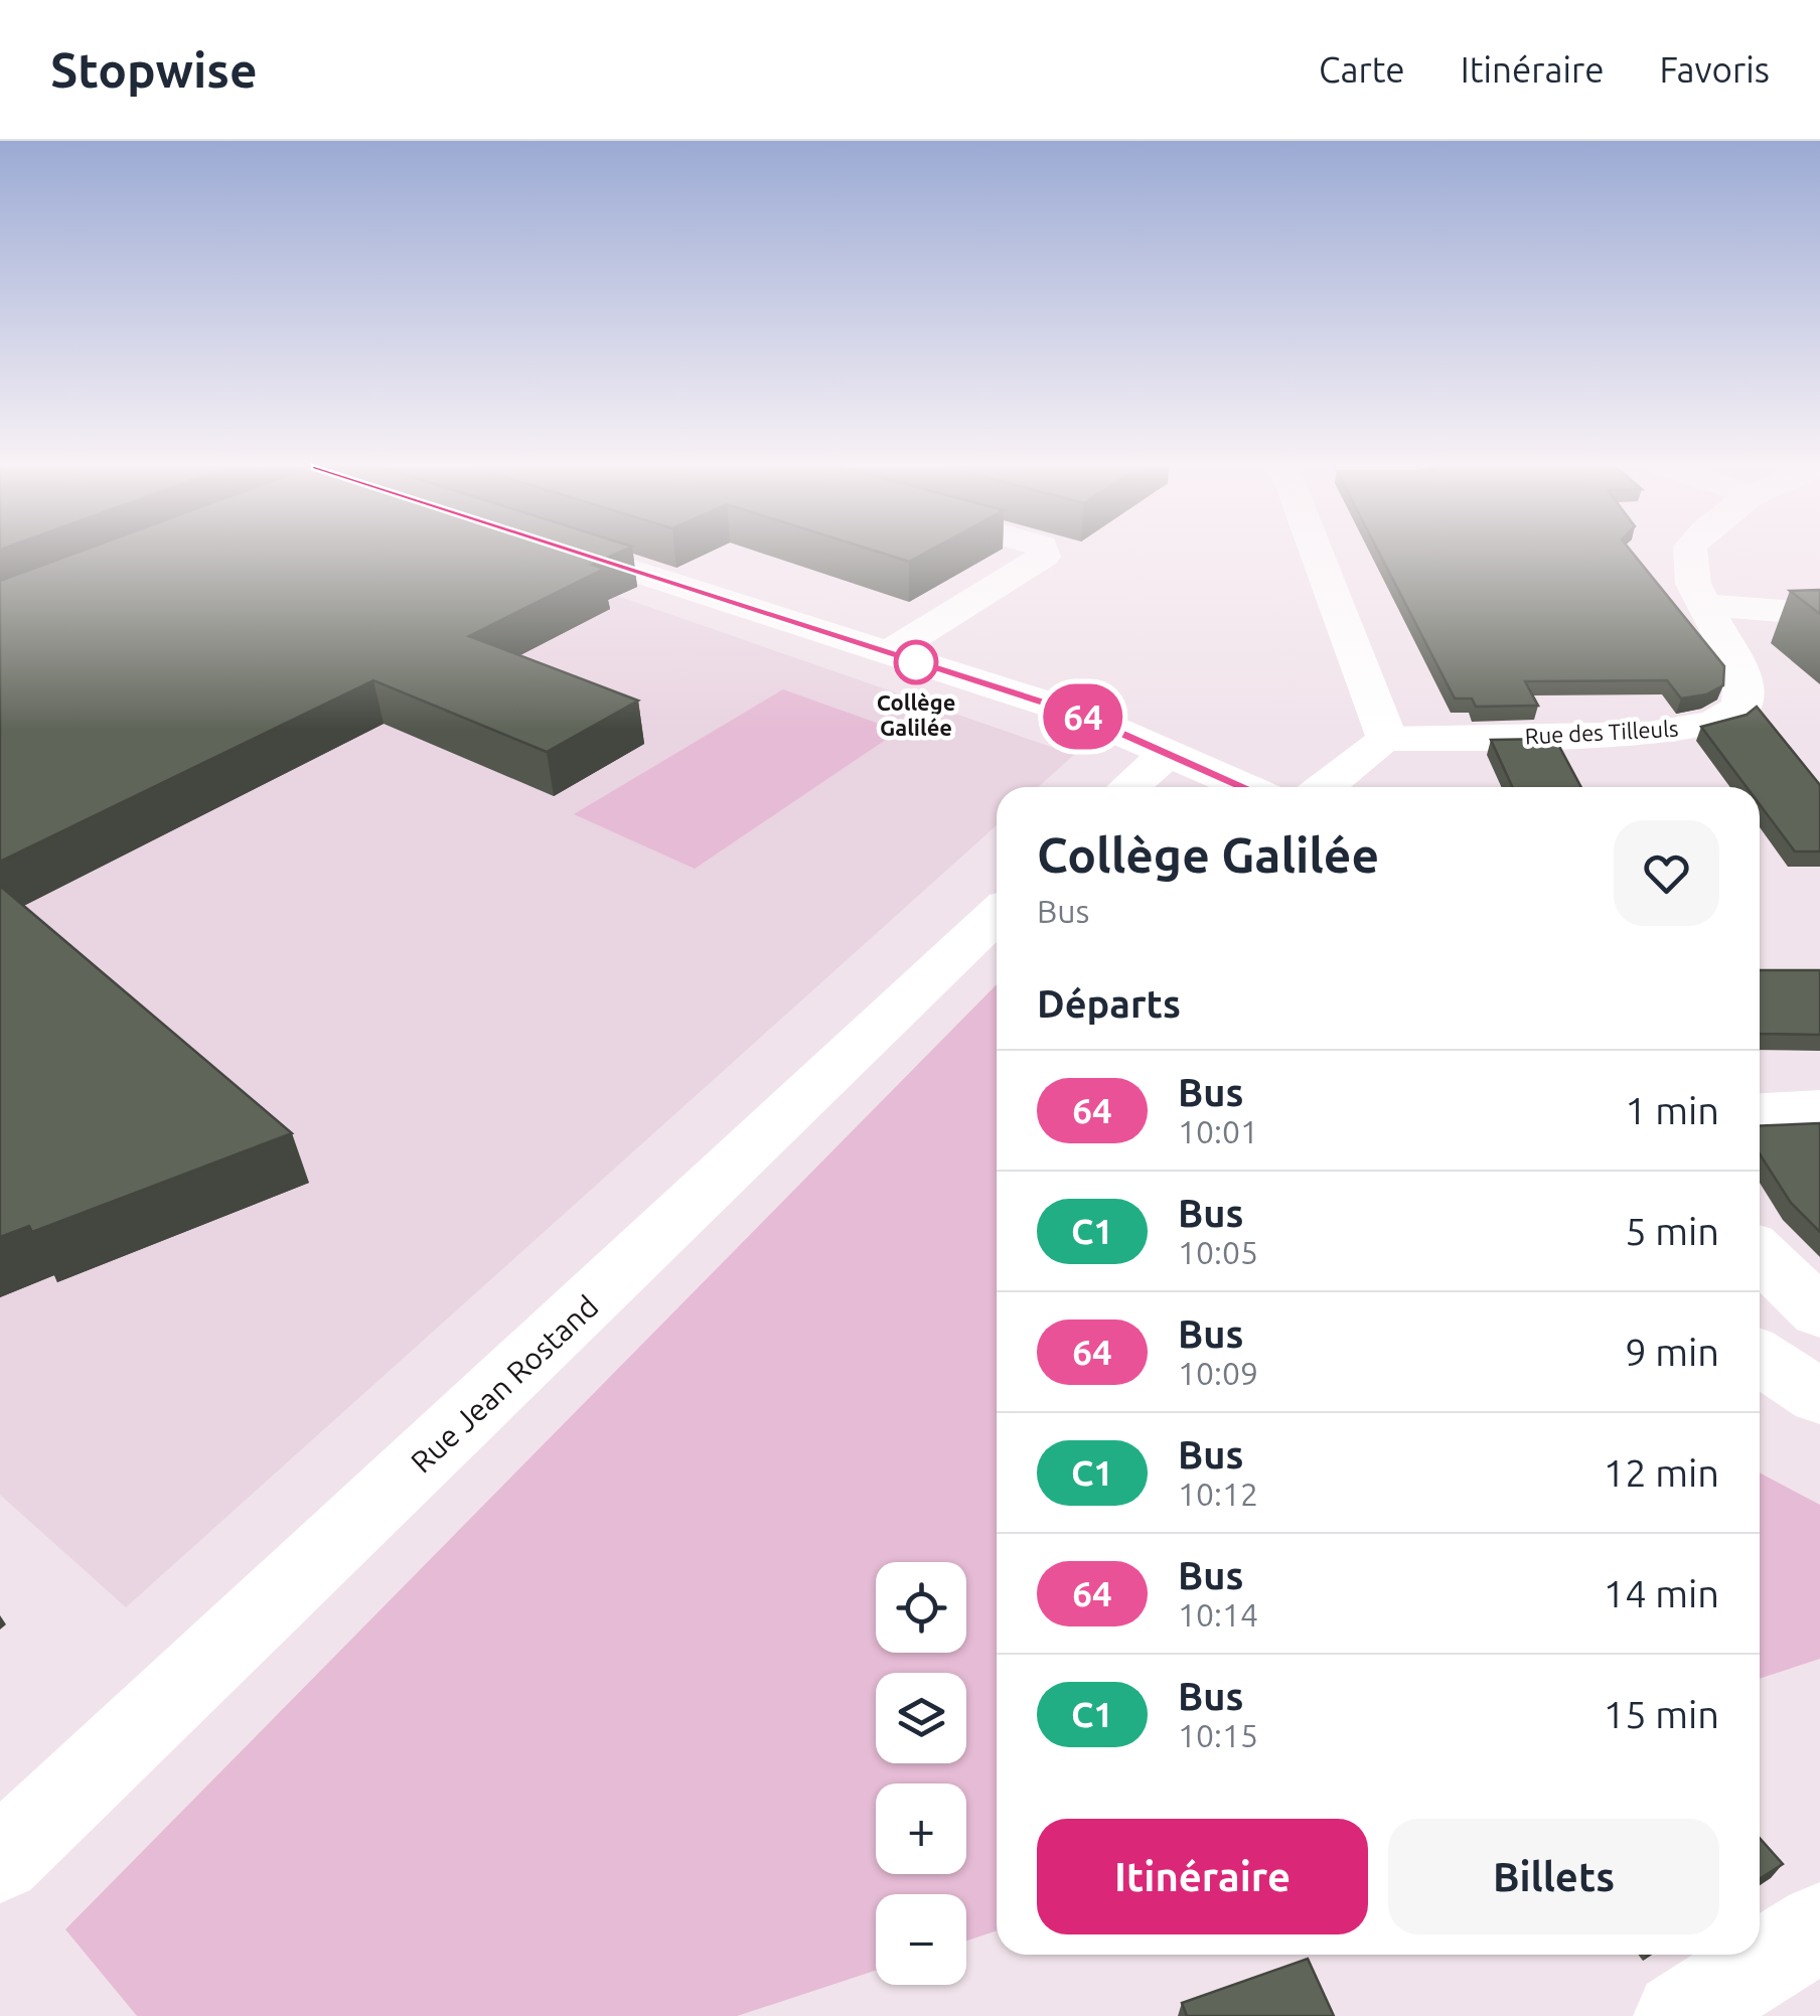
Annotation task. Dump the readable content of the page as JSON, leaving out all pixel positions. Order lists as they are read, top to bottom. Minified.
{"streets":{"street":["Rue des Tilleuls","Rue Jean Rostand"]},"places":["Collège Galilée"],"lines":["bus line 64"],"page":{"header":"Stopwise","nav":["Carte","Itinéraire","Favoris"],"on_map":"64","heading":[["Collège Galilée","Bus"],"Départs"],"list":[{"mark":"64","name":"Bus","note":"10:01","value":"1 min"},{"mark":"C1","name":"Bus","note":"10:05","value":"5 min"},{"mark":"64","name":"Bus","note":"10:09","value":"9 min"},{"mark":"C1","name":"Bus","note":"10:12","value":"12 min"},{"mark":"64","name":"Bus","note":"10:14","value":"14 min"},{"mark":"C1","name":"Bus","note":"10:15","value":"15 min"}],"map_buttons":["+","−"],"buttons":["Itinéraire","Billets"]}}
